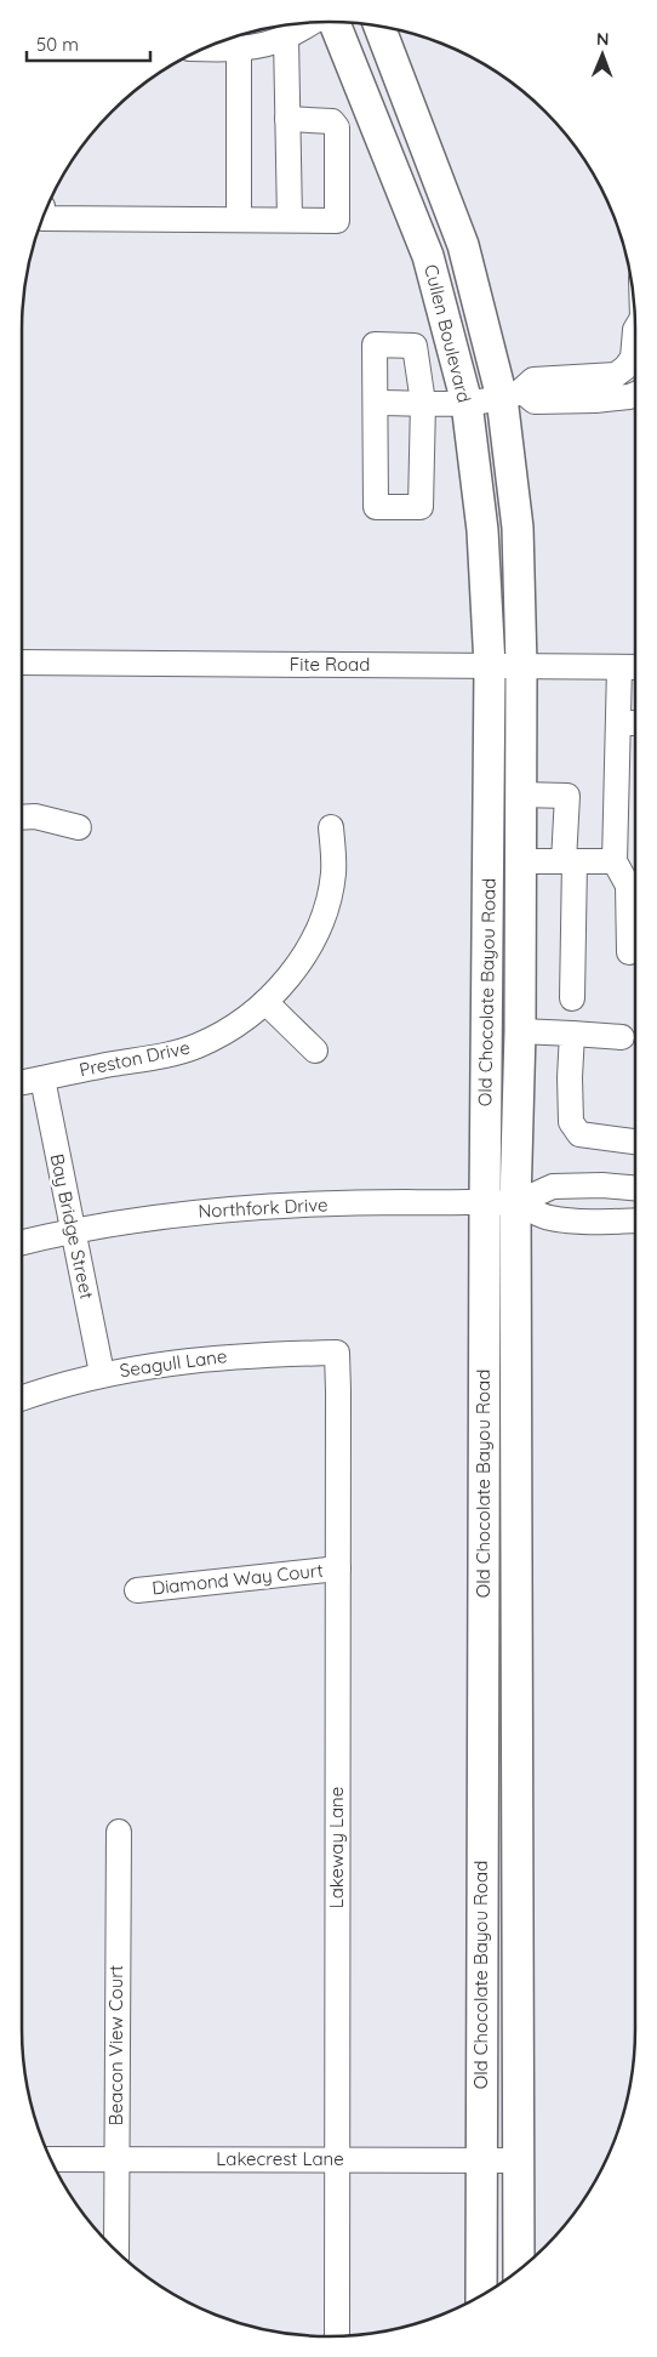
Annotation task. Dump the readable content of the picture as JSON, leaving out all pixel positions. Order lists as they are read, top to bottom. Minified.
{"streets":{"main road":["Cullen Boulevard","Old Chocolate Bayou Road"],"street":["Fite Road","Preston Drive","Northfork Drive","Bay Bridge Street","Seagull Lane","Diamond Way Court","Lakeway Lane","Beacon View Court","Lakecrest Lane"]},"crossings":[["Cullen Boulevard","Fite Road"],["Cullen Boulevard","Old Chocolate Bayou Road"],["Fite Road","Old Chocolate Bayou Road"],["Old Chocolate Bayou Road","Northfork Drive"],["Old Chocolate Bayou Road","Lakecrest Lane"],["Preston Drive","Bay Bridge Street"],["Northfork Drive","Bay Bridge Street"],["Bay Bridge Street","Seagull Lane"],["Seagull Lane","Lakeway Lane"],["Diamond Way Court","Lakeway Lane"],["Lakeway Lane","Lakecrest Lane"],["Beacon View Court","Lakecrest Lane"]],"scale_bar":"50 m","north":"top"}
